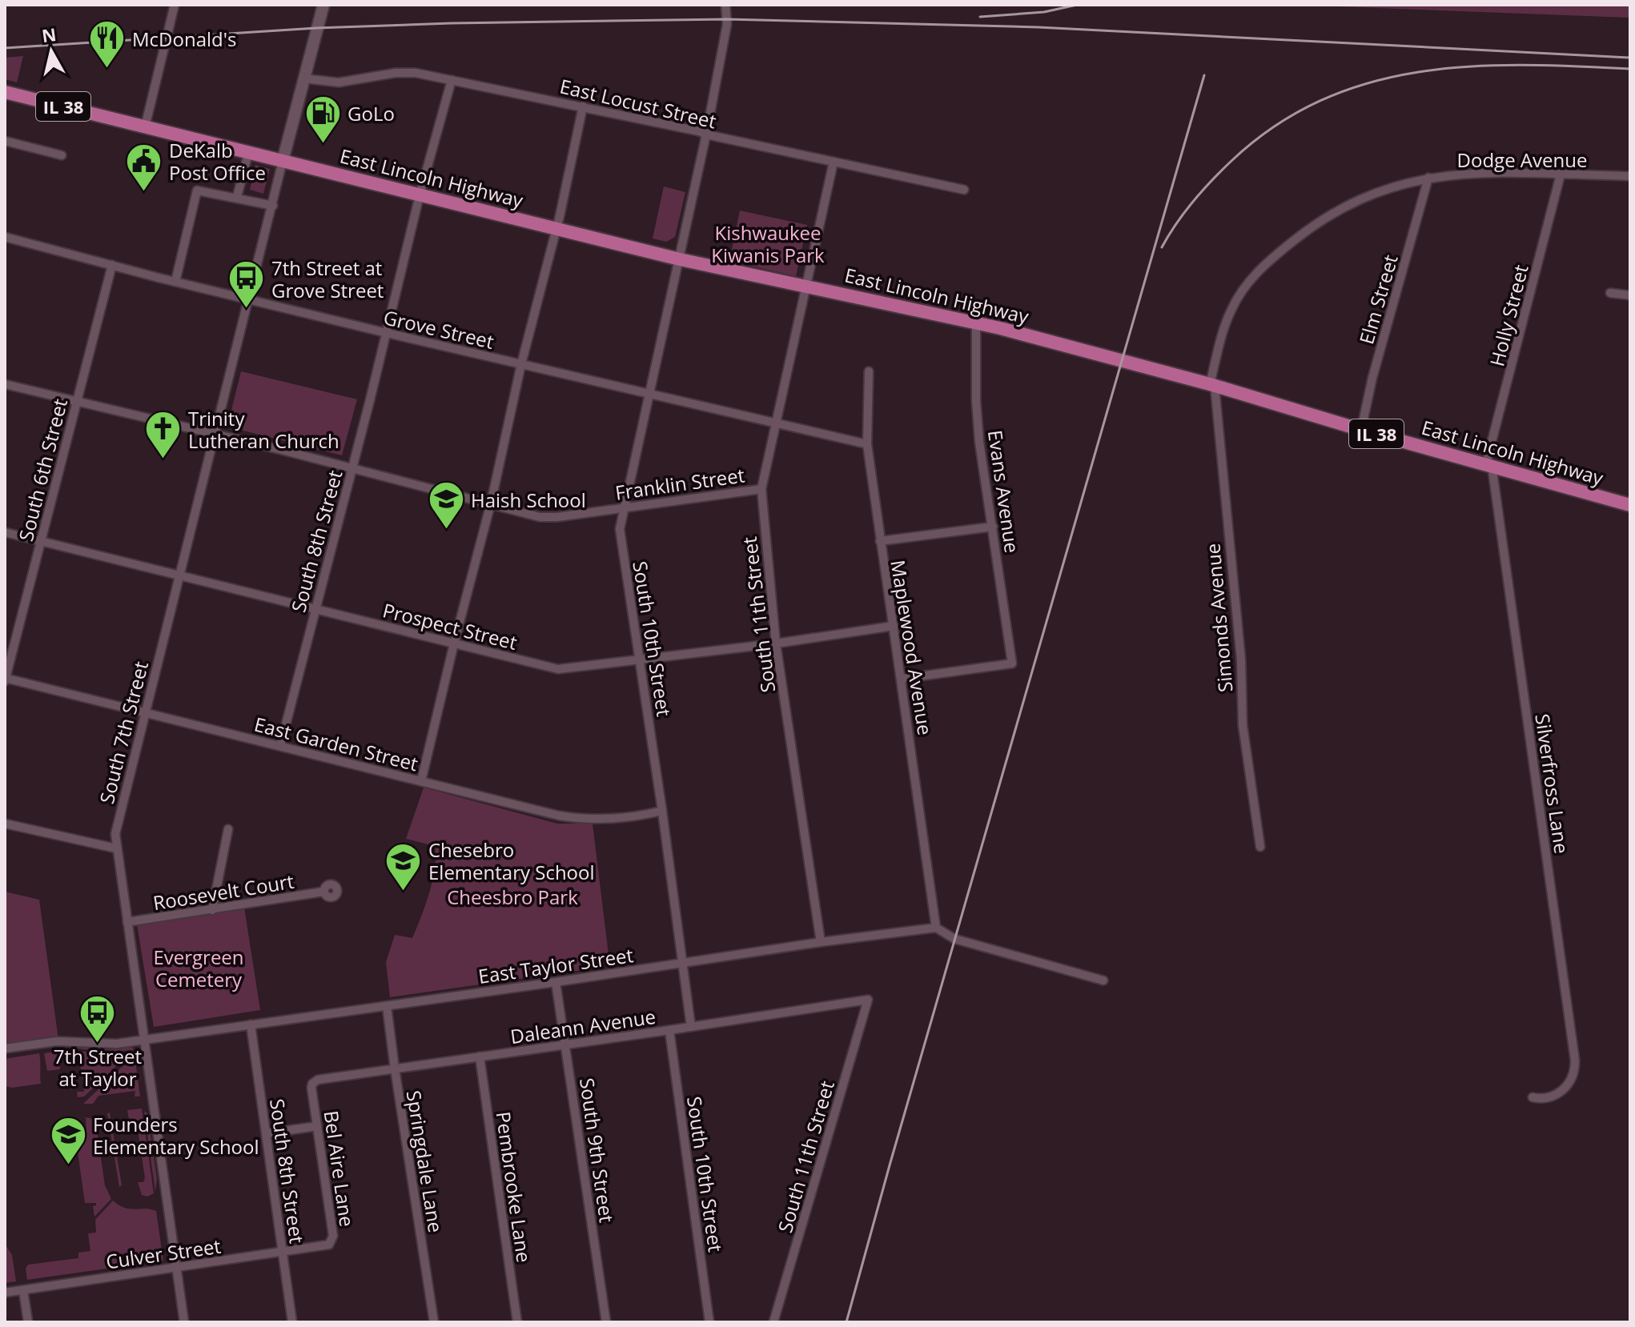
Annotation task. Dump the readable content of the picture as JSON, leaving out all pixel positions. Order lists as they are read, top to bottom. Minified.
{"streets":{"main road":["IL 38","East Lincoln Highway"],"street":["East Locust Street","Dodge Avenue","Elm Street","Holly Street","Grove Street","South 6th Street","Franklin Street","Evans Avenue","South 8th Street","South 11th Street","Simonds Avenue","Prospect Street","South 10th Street","Maplewood Avenue","South 7th Street","East Garden Street","Silverfross Lane","Roosevelt Court","East Taylor Street","Daleann Avenue","South 9th Street","Springdale Lane","Bel Aire Lane","Pembrooke Lane","Culver Street"]},"crossings":[["East Locust Street","South 8th Street"],["East Locust Street","South 11th Street"],["East Locust Street","South 10th Street"],["Dodge Avenue","East Lincoln Highway"],["Dodge Avenue","Elm Street"],["Dodge Avenue","Holly Street"],["Dodge Avenue","Simonds Avenue"],["East Lincoln Highway","Elm Street"],["East Lincoln Highway","Holly Street"],["East Lincoln Highway","Evans Avenue"],["East Lincoln Highway","South 8th Street"],["East Lincoln Highway","South 11th Street"],["East Lincoln Highway","Simonds Avenue"],["East Lincoln Highway","South 10th Street"],["East Lincoln Highway","South 7th Street"],["East Lincoln Highway","Silverfross Lane"],["Holly Street","Silverfross Lane"],["Grove Street","South 6th Street"],["Grove Street","South 8th Street"],["Grove Street","South 11th Street"],["Grove Street","South 10th Street"],["Grove Street","Maplewood Avenue"],["Grove Street","South 7th Street"],["South 6th Street","Franklin Street"],["South 6th Street","Prospect Street"],["South 6th Street","East Garden Street"],["Franklin Street","South 8th Street"],["Franklin Street","South 11th Street"],["Franklin Street","South 10th Street"],["Franklin Street","South 7th Street"],["Evans Avenue","Maplewood Avenue"],["South 8th Street","Prospect Street"],["South 8th Street","East Garden Street"],["South 8th Street","East Taylor Street"],["South 8th Street","Culver Street"],["South 11th Street","Prospect Street"],["South 11th Street","East Taylor Street"],["South 11th Street","Daleann Avenue"],["Prospect Street","South 10th Street"],["Prospect Street","Maplewood Avenue"],["Prospect Street","South 7th Street"],["South 10th Street","East Garden Street"],["South 10th Street","East Taylor Street"],["South 10th Street","Daleann Avenue"],["Maplewood Avenue","East Taylor Street"],["South 7th Street","East Garden Street"],["South 7th Street","Roosevelt Court"],["South 7th Street","East Taylor Street"],["South 7th Street","Culver Street"],["East Taylor Street","South 9th Street"],["East Taylor Street","Springdale Lane"],["Daleann Avenue","South 9th Street"],["Daleann Avenue","Springdale Lane"],["Daleann Avenue","Bel Aire Lane"],["Daleann Avenue","Pembrooke Lane"],["Bel Aire Lane","Culver Street"]],"parks":["Kishwaukee Kiwanis Park","Cheesbro Park","Evergreen Cemetery"],"places":{"restaurant":["McDonald's"],"fuel station":["GoLo"],"public building":["DeKalb Post Office"],"bus stop":["7th Street at Grove Street","7th Street at Taylor"],"church":["Trinity Lutheran Church"],"school or university":["Haish School","Chesebro Elementary School","Founders Elementary School"]},"north":"top"}
